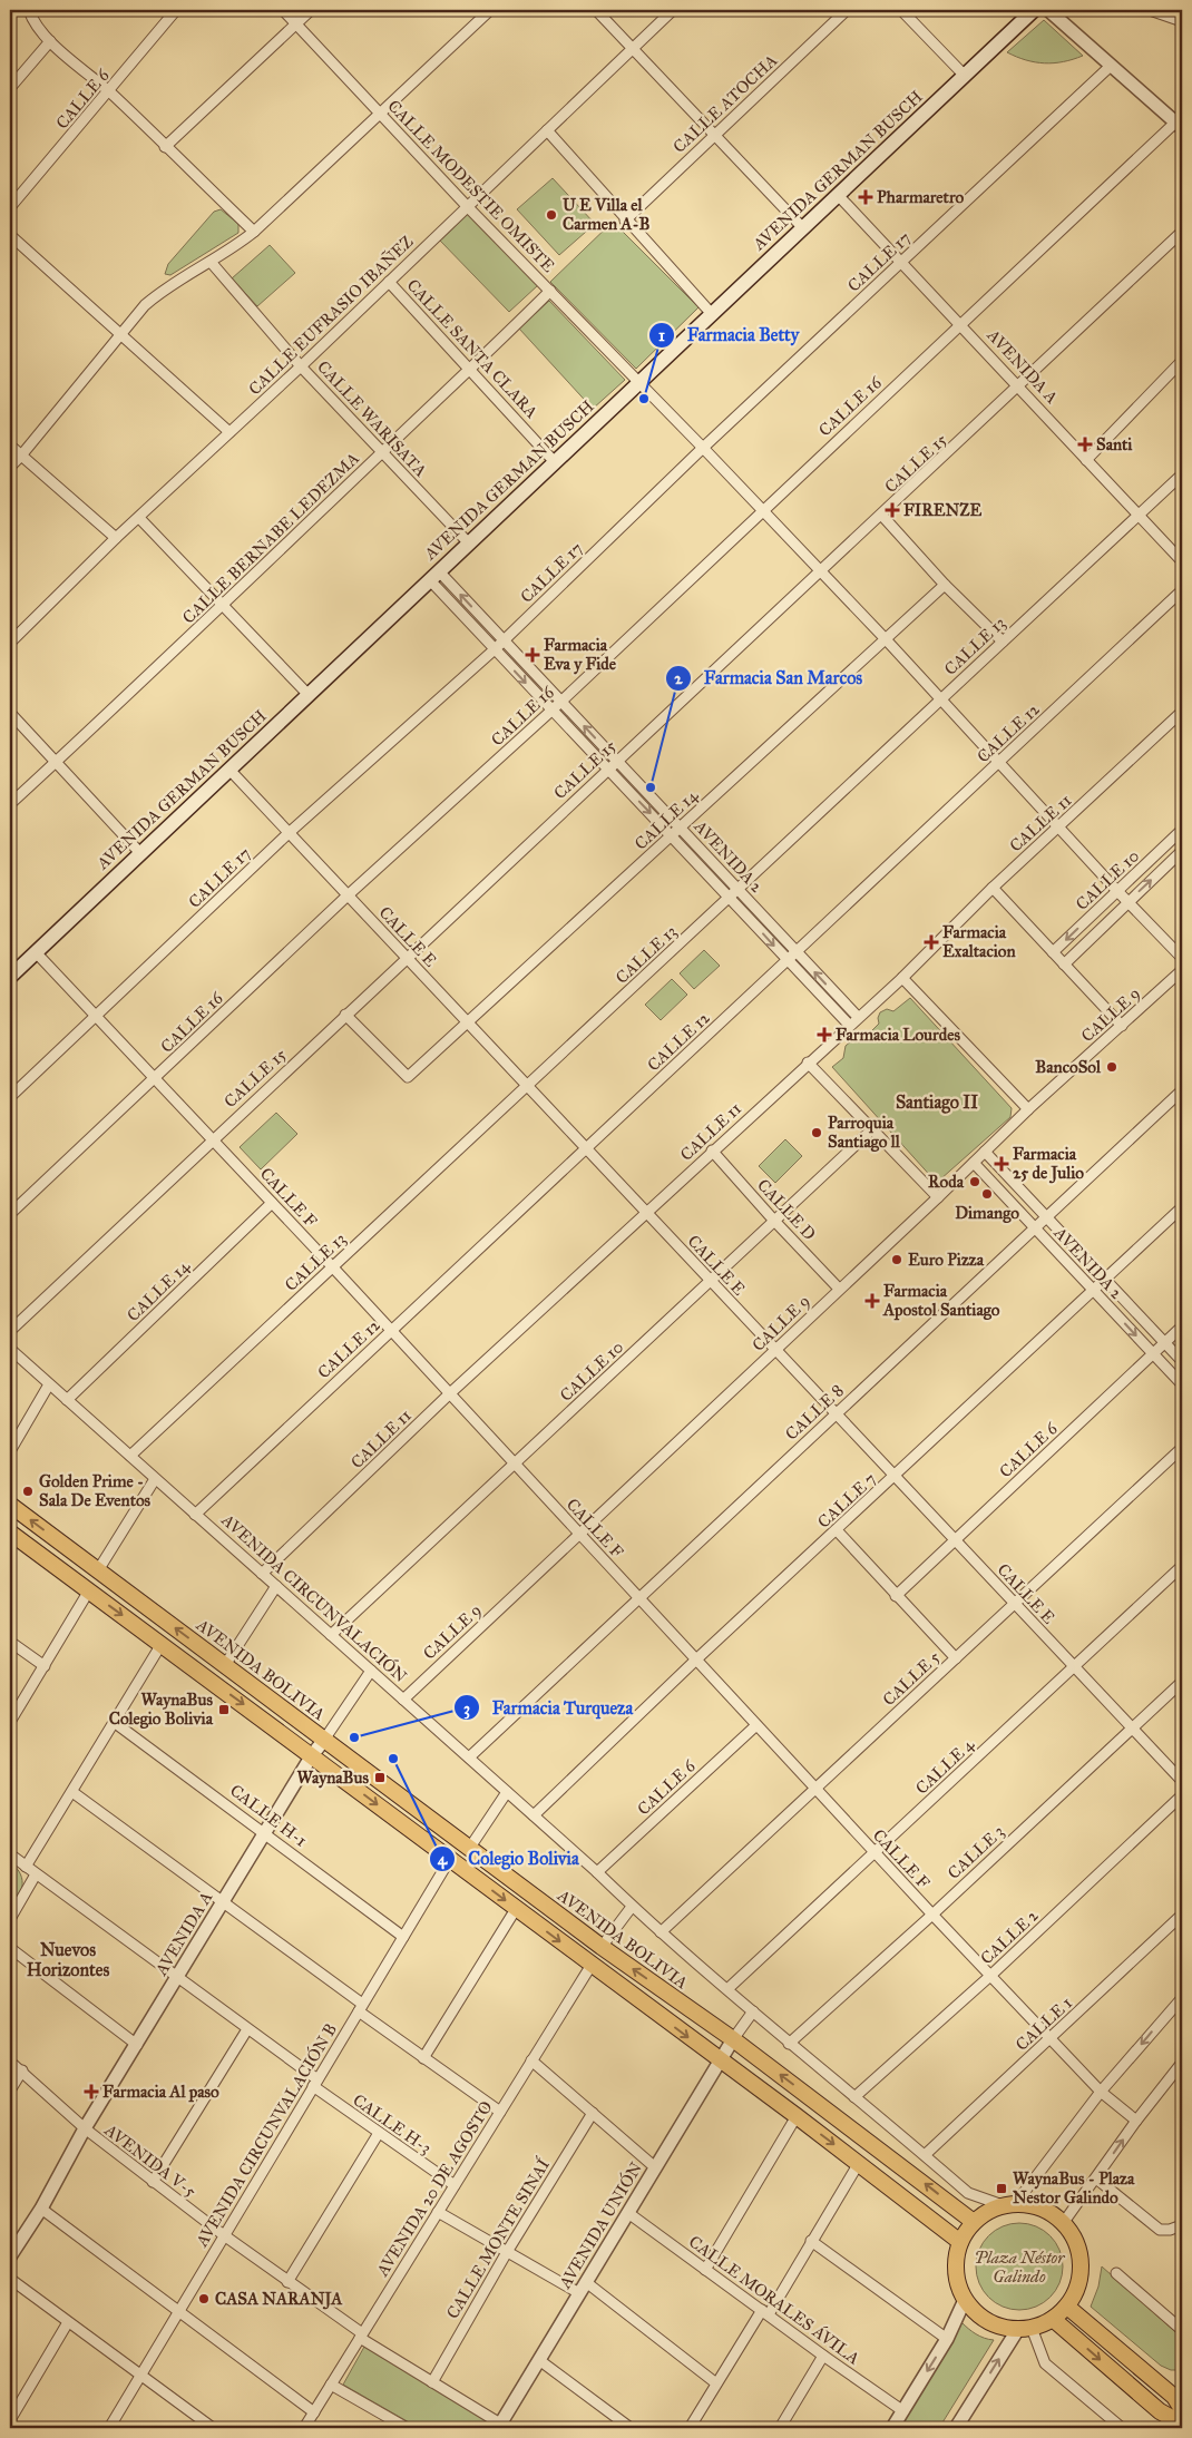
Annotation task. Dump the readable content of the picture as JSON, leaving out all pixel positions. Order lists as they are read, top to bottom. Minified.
{"streets":{"main road":["AVENIDA GERMAN BUSCH","AVENIDA BOLIVIA"],"street":["CALLE 6","CALLE ATOCHA","CALLE MODESTIE OMISTE","CALLE 17","CALLE EUFRASIO IBAÑEZ","CALLE SANTA CLARA","AVENIDA A","CALLE 16","CALLE WARISATA","CALLE 15","CALLE BERNABE LEDEZMA","CALLE 13","CALLE 12","CALLE 14","CALLE 11","AVENIDA 2","CALLE 10","CALLE E","CALLE 9","CALLE F","CALLE D","CALLE 8","CALLE 7","AVENIDA CIRCUNVALACIÓN","CALLE 5","CALLE 4","CALLE H-1","CALLE 3","CALLE 2","CALLE 1","CALLE H-3","AVENIDA CIRCUNVALACIÓN B","AVENIDA V-5","AVENIDA 20 DE AGOSTO","AVENIDA UNIÓN","CALLE MONTE SINAÍ","CALLE MORALES ÁVILA"]},"crossings":[["CALLE 6","AVENIDA 2"],["CALLE 6","CALLE E"],["CALLE 6","CALLE F"],["CALLE 6","AVENIDA CIRCUNVALACIÓN"],["AVENIDA GERMAN BUSCH","CALLE MODESTIE OMISTE"],["AVENIDA GERMAN BUSCH","CALLE SANTA CLARA"],["AVENIDA GERMAN BUSCH","AVENIDA A"],["AVENIDA GERMAN BUSCH","CALLE WARISATA"],["AVENIDA GERMAN BUSCH","AVENIDA 2"],["AVENIDA GERMAN BUSCH","CALLE E"],["AVENIDA GERMAN BUSCH","CALLE F"],["CALLE MODESTIE OMISTE","CALLE 17"],["CALLE MODESTIE OMISTE","CALLE EUFRASIO IBAÑEZ"],["CALLE MODESTIE OMISTE","CALLE 16"],["CALLE MODESTIE OMISTE","CALLE 15"],["CALLE MODESTIE OMISTE","CALLE BERNABE LEDEZMA"],["CALLE MODESTIE OMISTE","CALLE 13"],["CALLE MODESTIE OMISTE","CALLE 12"],["CALLE MODESTIE OMISTE","CALLE 14"],["CALLE MODESTIE OMISTE","CALLE 11"],["CALLE MODESTIE OMISTE","CALLE 10"],["CALLE 17","AVENIDA A"],["CALLE 17","AVENIDA 2"],["CALLE 17","CALLE E"],["CALLE 17","CALLE F"],["CALLE EUFRASIO IBAÑEZ","CALLE SANTA CLARA"],["CALLE EUFRASIO IBAÑEZ","CALLE WARISATA"],["CALLE SANTA CLARA","CALLE BERNABE LEDEZMA"],["AVENIDA A","CALLE 16"],["AVENIDA A","CALLE 15"],["AVENIDA A","CALLE 13"],["AVENIDA A","AVENIDA BOLIVIA"],["AVENIDA A","CALLE H-1"],["AVENIDA A","CALLE H-3"],["AVENIDA A","AVENIDA V-5"],["CALLE 16","AVENIDA 2"],["CALLE 16","CALLE E"],["CALLE 16","CALLE F"],["CALLE WARISATA","CALLE BERNABE LEDEZMA"],["CALLE 15","CALLE 14"],["CALLE 15","AVENIDA 2"],["CALLE 15","CALLE E"],["CALLE 15","CALLE F"],["CALLE 13","AVENIDA 2"],["CALLE 13","CALLE E"],["CALLE 13","CALLE F"],["CALLE 13","AVENIDA CIRCUNVALACIÓN"],["CALLE 12","AVENIDA 2"],["CALLE 12","CALLE E"],["CALLE 12","CALLE F"],["CALLE 12","AVENIDA CIRCUNVALACIÓN"],["CALLE 14","AVENIDA 2"],["CALLE 14","CALLE E"],["CALLE 14","CALLE F"],["CALLE 14","AVENIDA CIRCUNVALACIÓN"],["CALLE 11","AVENIDA 2"],["CALLE 11","CALLE E"],["CALLE 11","CALLE F"],["CALLE 11","CALLE D"],["CALLE 11","AVENIDA CIRCUNVALACIÓN"],["AVENIDA 2","CALLE 9"],["AVENIDA 2","CALLE 8"],["AVENIDA 2","CALLE 7"],["CALLE 10","CALLE E"],["CALLE 10","CALLE F"],["CALLE 10","CALLE D"],["CALLE 10","AVENIDA CIRCUNVALACIÓN"],["CALLE E","CALLE 9"],["CALLE E","CALLE 8"],["CALLE E","CALLE 7"],["CALLE E","CALLE 5"],["CALLE E","CALLE 4"],["CALLE E","CALLE 3"],["CALLE 9","CALLE F"],["CALLE 9","CALLE D"],["CALLE 9","AVENIDA CIRCUNVALACIÓN"],["CALLE F","CALLE 8"],["CALLE F","CALLE 7"],["CALLE F","CALLE 5"],["CALLE F","CALLE 4"],["CALLE F","CALLE 3"],["CALLE F","CALLE 2"],["CALLE F","CALLE 1"],["CALLE 8","AVENIDA CIRCUNVALACIÓN"],["CALLE 7","AVENIDA CIRCUNVALACIÓN"],["AVENIDA CIRCUNVALACIÓN","AVENIDA BOLIVIA"],["AVENIDA CIRCUNVALACIÓN","CALLE 5"],["AVENIDA CIRCUNVALACIÓN","CALLE 4"],["AVENIDA CIRCUNVALACIÓN","CALLE 3"],["AVENIDA CIRCUNVALACIÓN","CALLE 2"],["AVENIDA CIRCUNVALACIÓN","CALLE 1"],["AVENIDA BOLIVIA","AVENIDA UNIÓN"],["CALLE H-1","AVENIDA CIRCUNVALACIÓN B"],["CALLE H-3","AVENIDA CIRCUNVALACIÓN B"],["CALLE H-3","AVENIDA 20 DE AGOSTO"],["AVENIDA CIRCUNVALACIÓN B","AVENIDA V-5"],["AVENIDA V-5","AVENIDA 20 DE AGOSTO"],["AVENIDA V-5","AVENIDA UNIÓN"],["AVENIDA V-5","CALLE MONTE SINAÍ"],["AVENIDA UNIÓN","CALLE MORALES ÁVILA"]],"districts":["Santiago II","Nuevos Horizontes"],"parks":["Plaza Néstor Galindo"],"places":{"health":["Pharmaretro","Santi","FIRENZE","Farmacia Eva y Fide","Farmacia Exaltacion","Farmacia Lourdes","Farmacia 25 de Julio","Farmacia Apostol Santiago","Farmacia Al paso"],"other":["U E Villa el Carmen A-B","Farmacia Betty","Farmacia San Marcos","BancoSol","Parroquia Santiago ll","Roda","Dimango","Euro Pizza","Golden Prime - Sala De Eventos","Farmacia Turqueza","Colegio Bolivia","CASA NARANJA"],"transit":["WaynaBus Colegio Bolivia","WaynaBus","WaynaBus - Plaza Nestor Galindo"]}}
